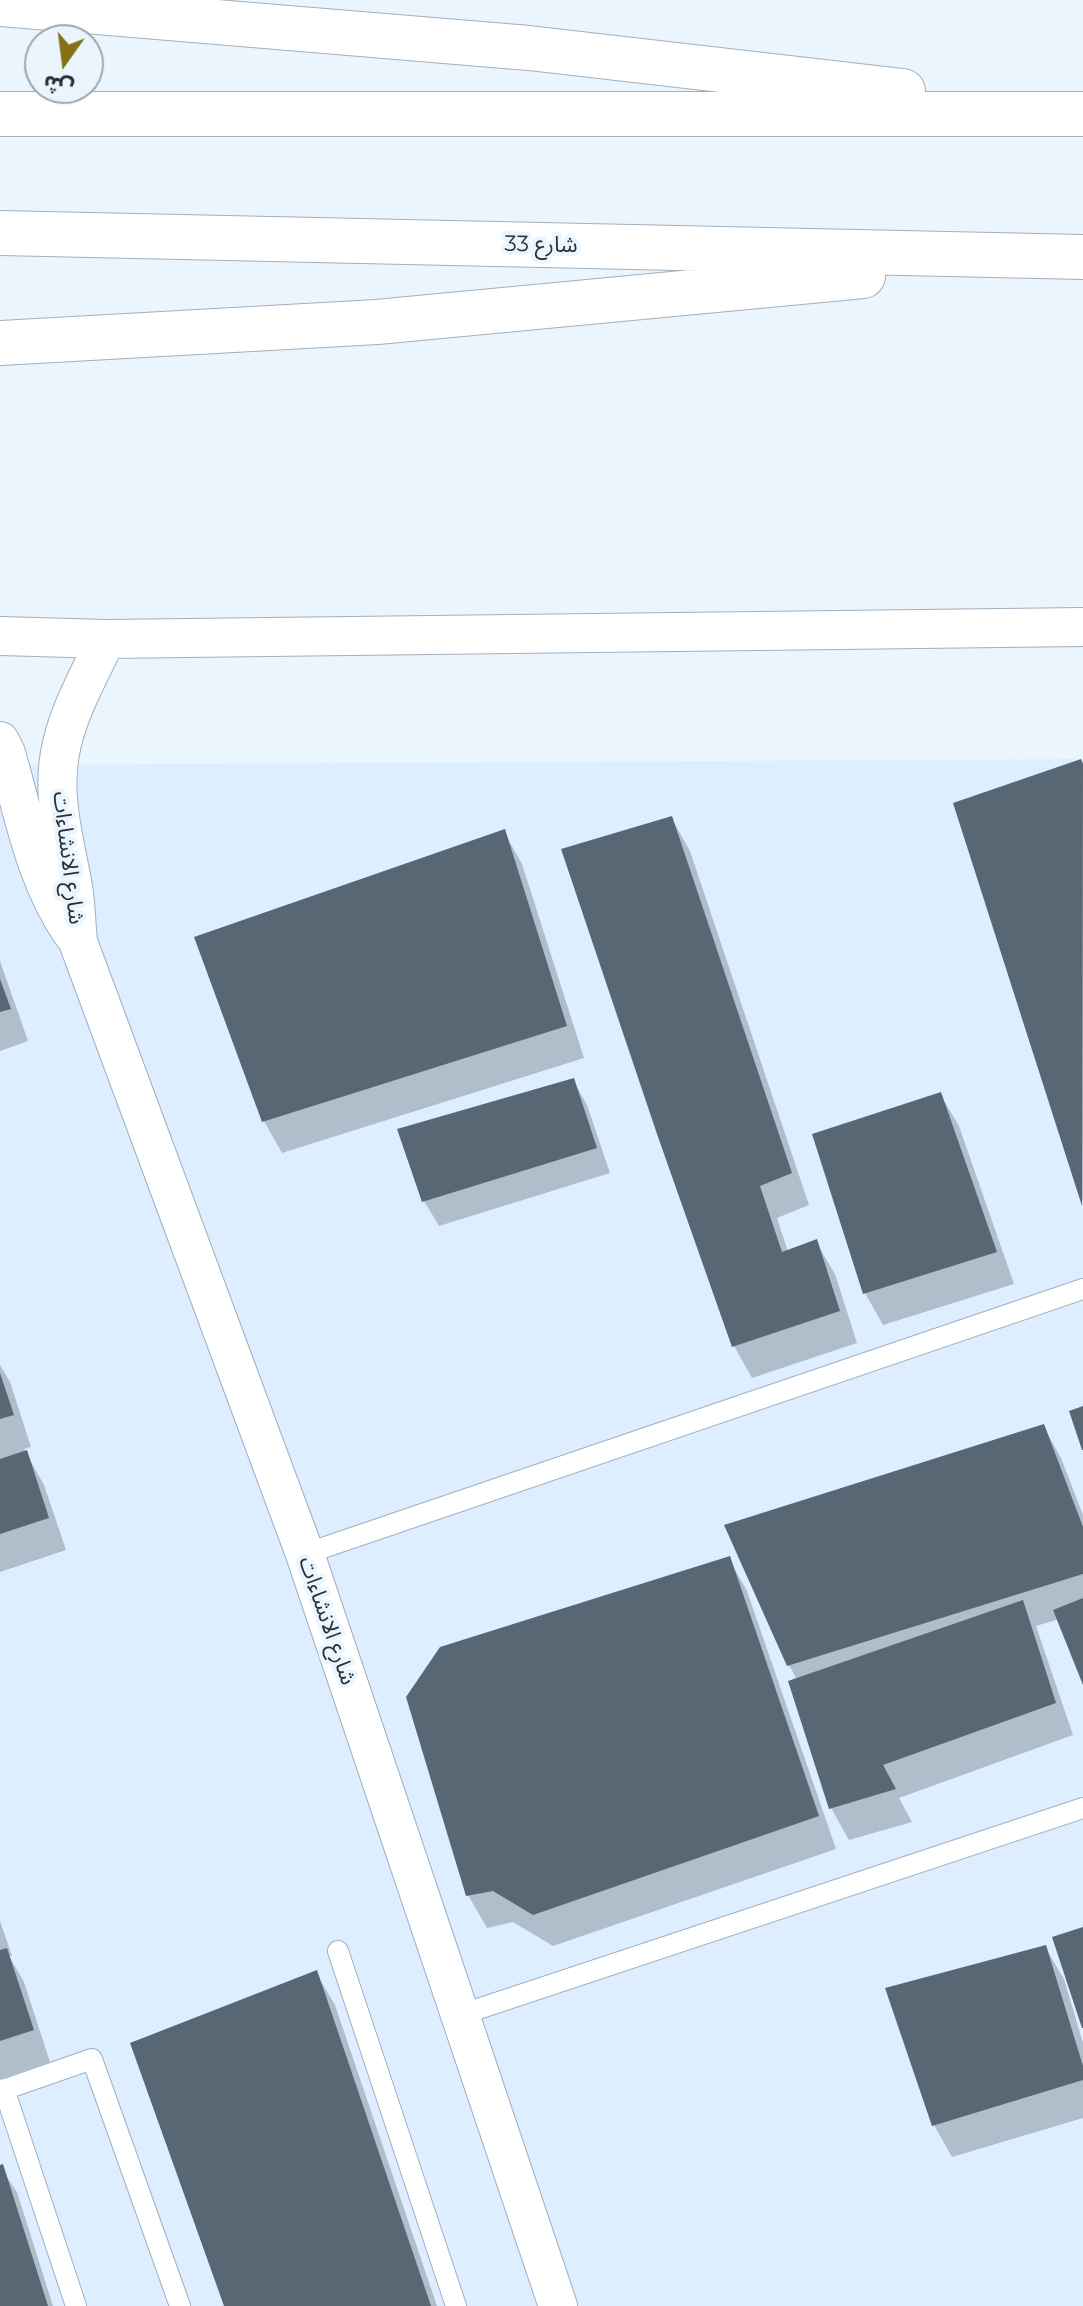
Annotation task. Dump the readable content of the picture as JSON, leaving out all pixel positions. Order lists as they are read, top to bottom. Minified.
{"streets":{"highway":["شارع 33"],"street":["شارع الانشاءات"]},"north":"bottom"}
